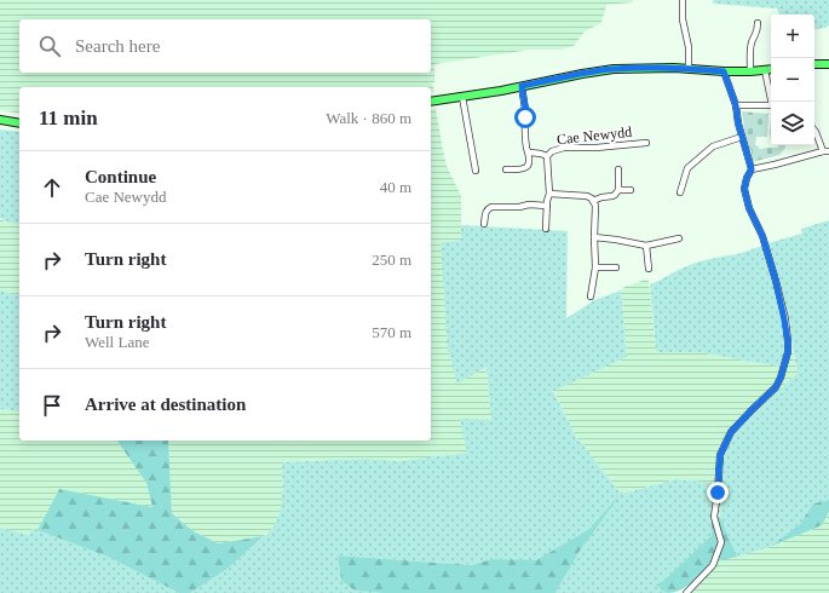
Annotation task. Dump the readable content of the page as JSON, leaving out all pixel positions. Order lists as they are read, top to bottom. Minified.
{"streets":{"street":["Cae Newydd"]},"page":{"map_buttons":["+","−"],"search":"Search here","heading":["11 min","Walk · 860 m"],"list":[["Continue","Cae Newydd","40 m"],["Turn right","250 m"],["Turn right","Well Lane","570 m"],"Arrive at destination"]}}
